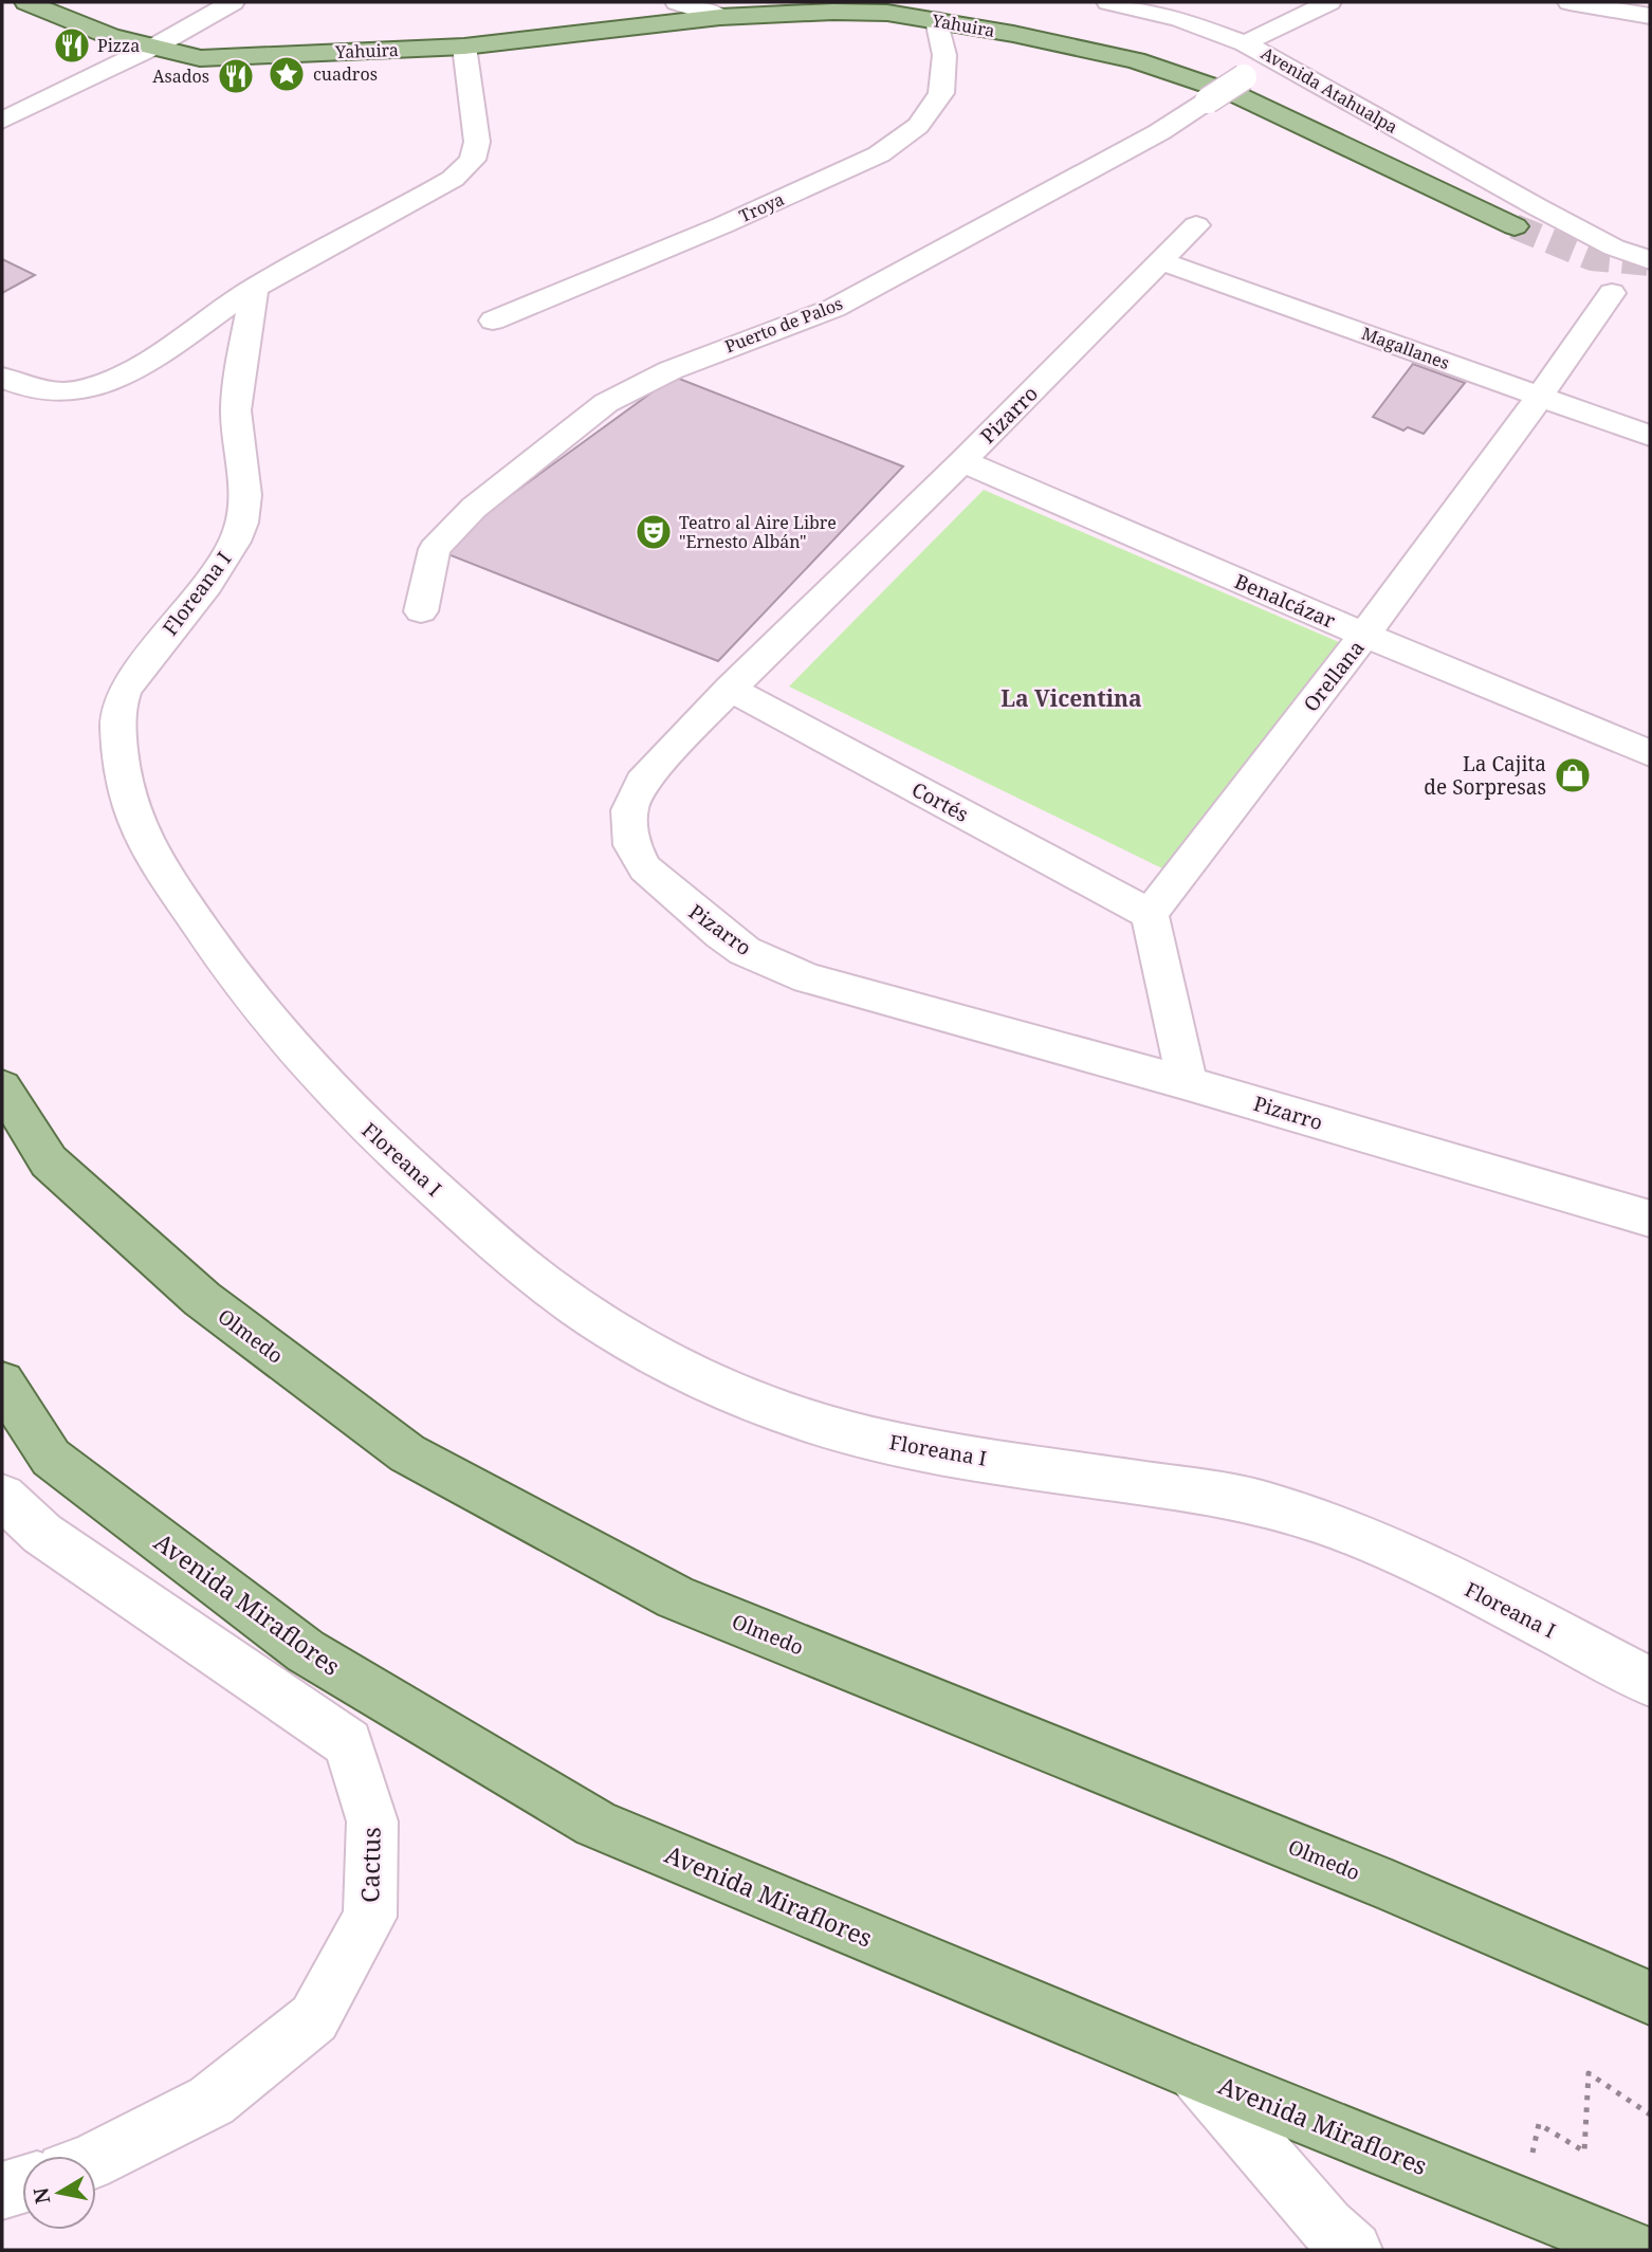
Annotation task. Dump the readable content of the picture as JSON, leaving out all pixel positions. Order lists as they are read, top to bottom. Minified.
{"streets":{"main road":["Yahuira","Olmedo","Avenida Miraflores"],"street":["Avenida Atahualpa","Troya","Puerto de Palos","Magallanes","Pizarro","Floreana I","Benalcázar","Orellana","Cortés","Cactus"]},"crossings":[["Yahuira","Troya"],["Avenida Atahualpa","Puerto de Palos"],["Magallanes","Pizarro"],["Magallanes","Orellana"],["Pizarro","Benalcázar"],["Pizarro","Cortés"],["Benalcázar","Orellana"],["Orellana","Cortés"]],"districts":["La Vicentina"],"places":{"restaurant":["Pizza","Asados"],"place":["cuadros"],"theatre":["Teatro al Aire Libre \"Ernesto Albán\""],"shop":["La Cajita de Sorpresas"]},"north":"left"}
